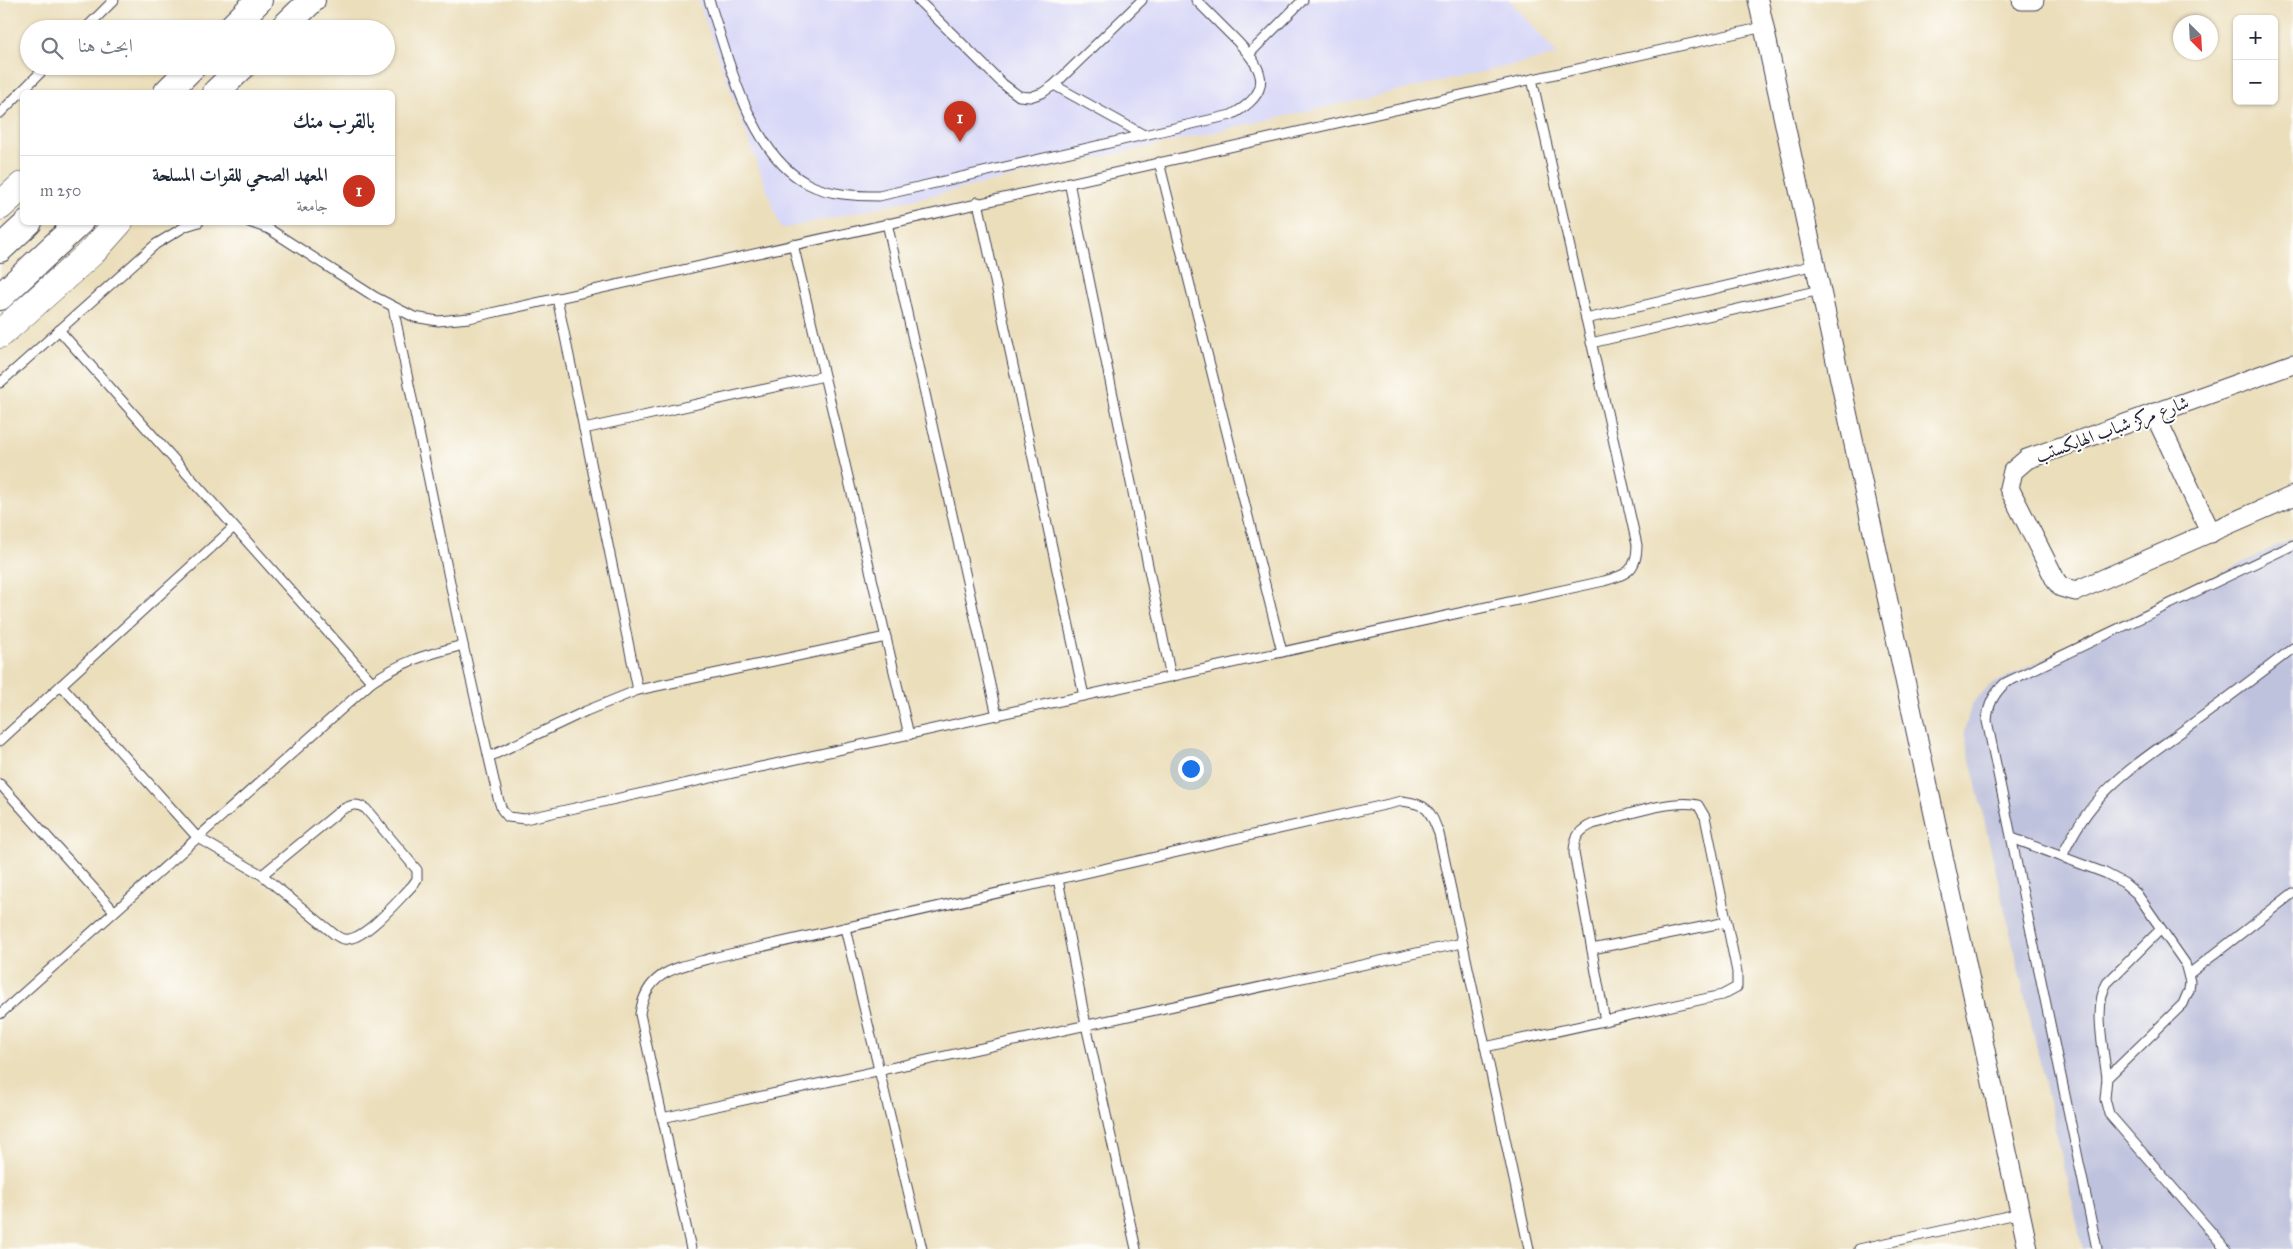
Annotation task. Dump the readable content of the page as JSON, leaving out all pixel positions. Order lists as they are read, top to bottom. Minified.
{"streets":{"street":["شارع مركز شباب الهايكستب"]},"north":"bottom right","page":{"map_buttons":["+","−"],"search":"ابحث هنا","heading":"بالقرب منك","pins":"1","list":[{"mark":"1","name":"المعهد الصحي للقوات المسلحة","note":"جامعة","value":"250 m"}]}}
